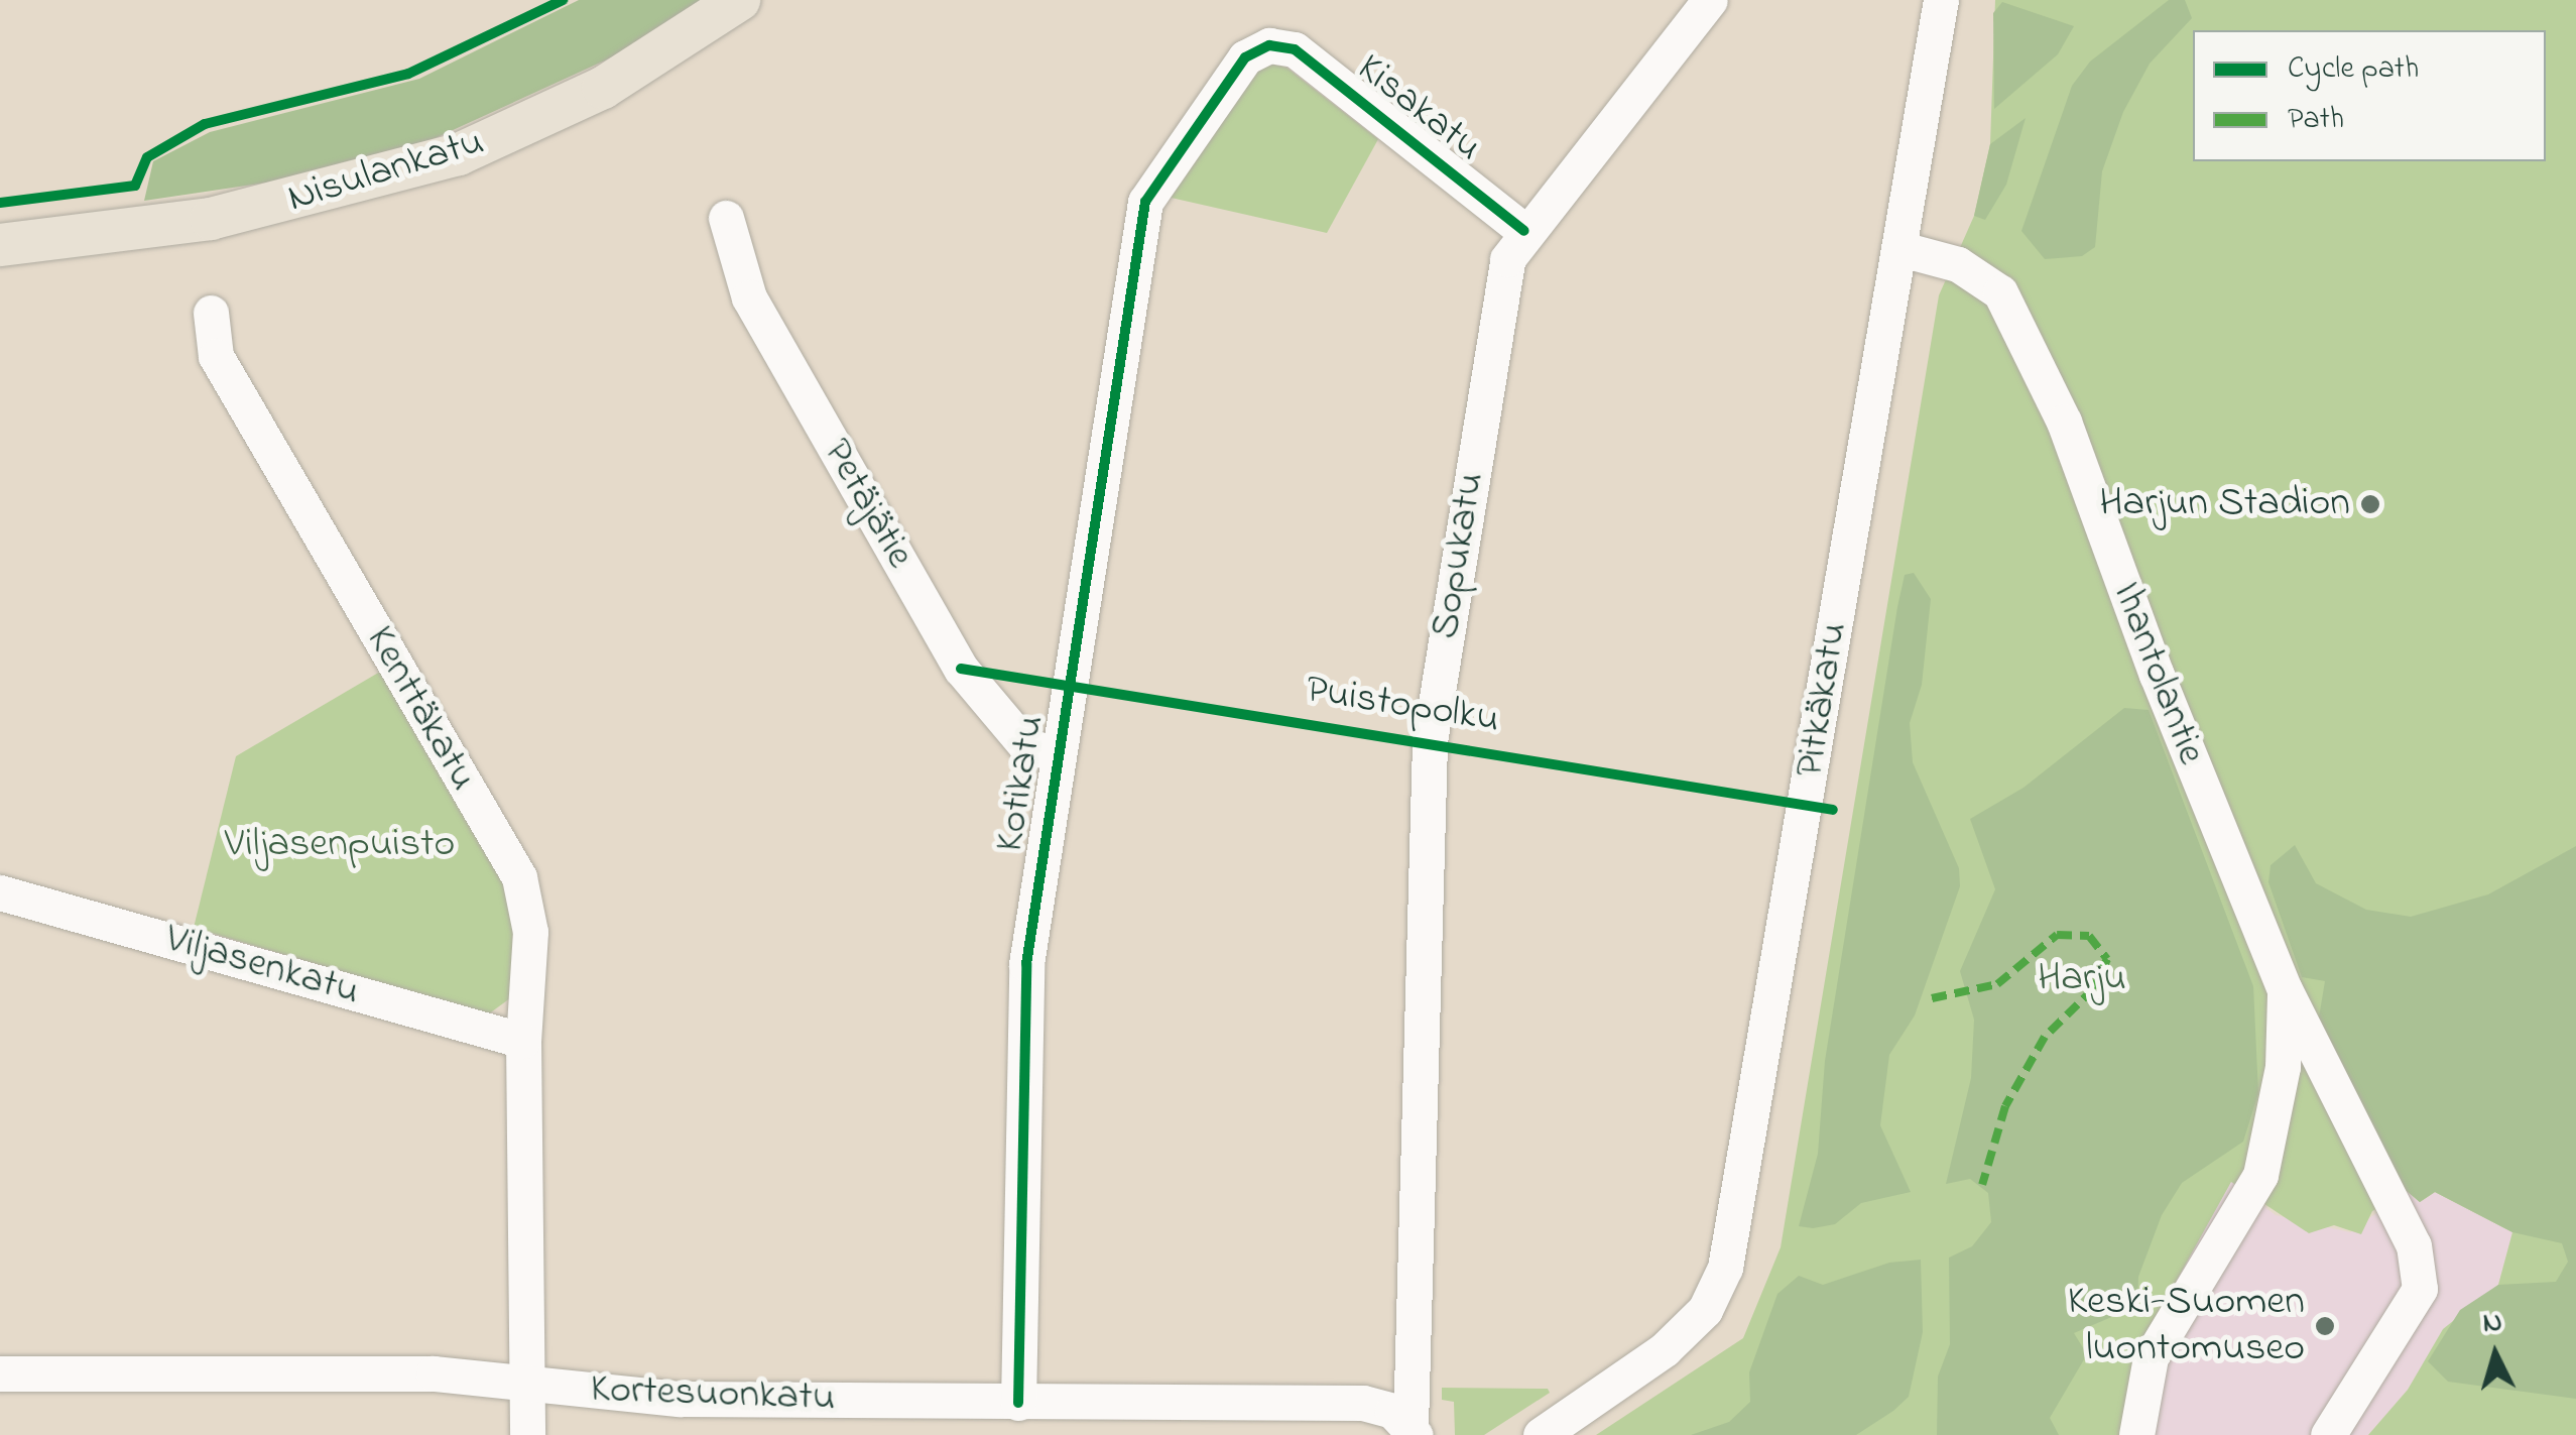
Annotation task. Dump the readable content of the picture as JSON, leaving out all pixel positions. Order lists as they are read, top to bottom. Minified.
{"streets":{"main road":["Nisulankatu"],"street":["Kisakatu","Petäjätie","Sopukatu","Ihantolantie","Pitkäkatu","Kenttäkatu","Kotikatu","Viljasenkatu","Kortesuonkatu"],"cycle path":["Puistopolku"]},"crossings":[["Kisakatu","Sopukatu"],["Kisakatu","Kotikatu"],["Petäjätie","Kotikatu"],["Sopukatu","Kortesuonkatu"],["Ihantolantie","Pitkäkatu"],["Kenttäkatu","Viljasenkatu"],["Kenttäkatu","Kortesuonkatu"],["Kotikatu","Kortesuonkatu"]],"parks":["Viljasenpuisto","Harju"],"places":["Harjun Stadion","Keski-Suomen luontomuseo"],"legend":["Cycle path","Path"],"north":"top"}
